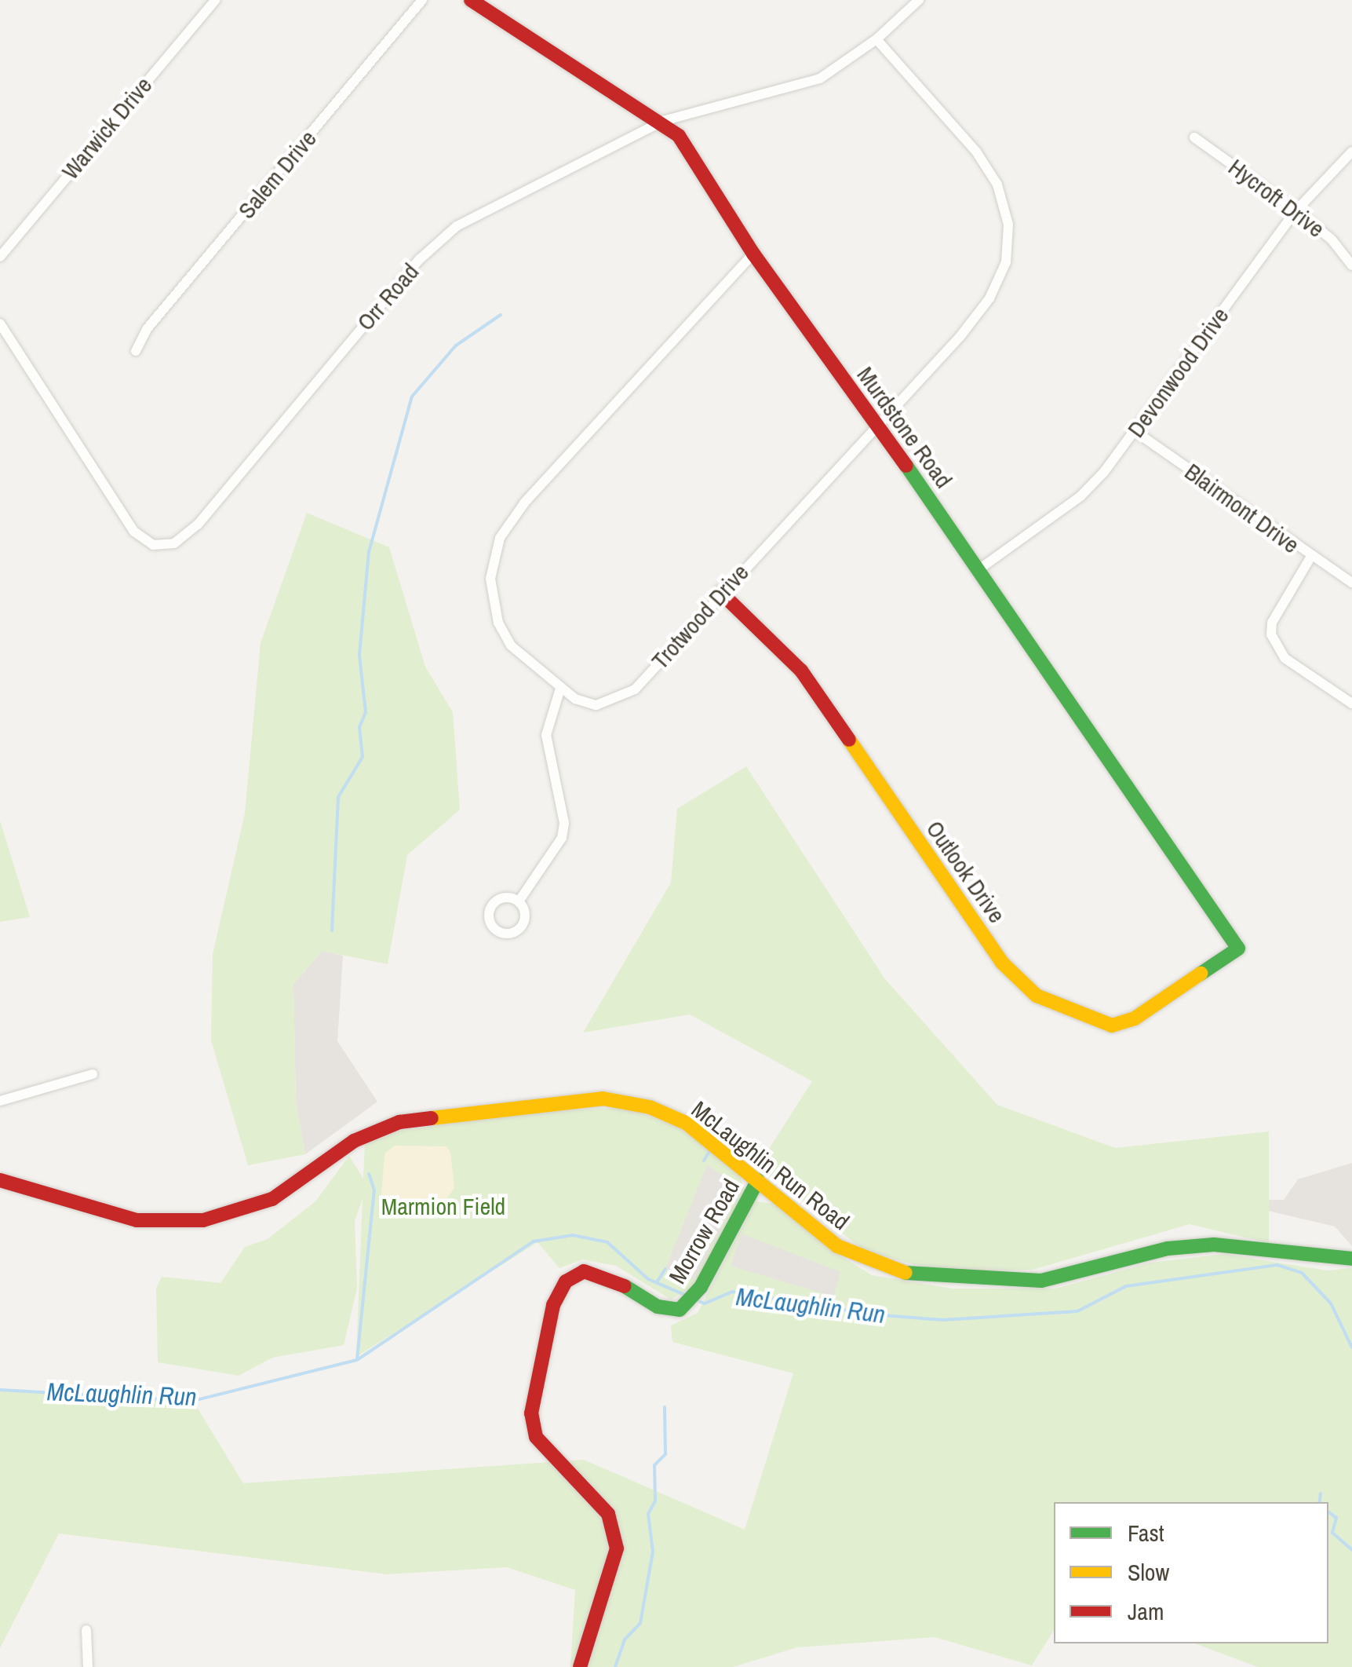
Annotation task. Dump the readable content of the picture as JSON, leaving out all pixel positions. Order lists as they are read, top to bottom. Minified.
{"streets":{"street":["Warwick Drive","Salem Drive","Hycroft Drive","Orr Road","Devonwood Drive","Murdstone Road","Blairmont Drive","Trotwood Drive","Outlook Drive","McLaughlin Run Road","Morrow Road"]},"crossings":[["Hycroft Drive","Devonwood Drive"],["Orr Road","Murdstone Road"],["Orr Road","Trotwood Drive"],["Devonwood Drive","Murdstone Road"],["Devonwood Drive","Blairmont Drive"],["Murdstone Road","Trotwood Drive"],["Murdstone Road","Outlook Drive"],["Trotwood Drive","Outlook Drive"],["McLaughlin Run Road","Morrow Road"]],"water":["McLaughlin Run"],"parks":["Marmion Field"],"legend":["Fast","Slow","Jam"]}
